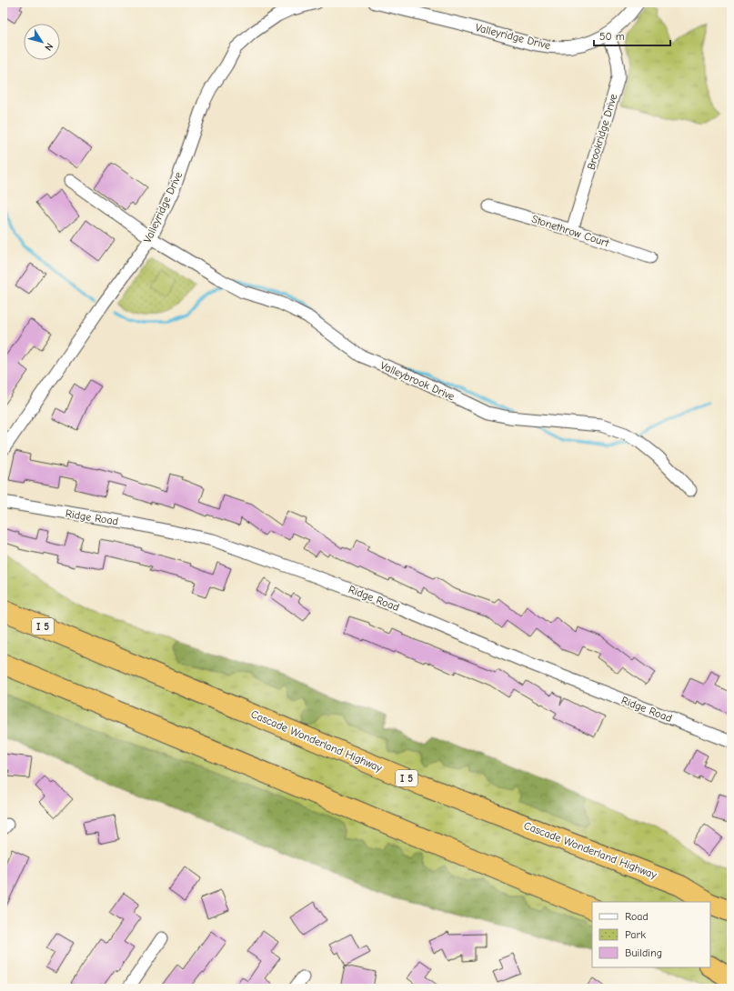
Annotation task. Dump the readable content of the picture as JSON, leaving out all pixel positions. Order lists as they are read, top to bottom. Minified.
{"streets":{"highway":["I 5","Cascade Wonderland Highway"],"street":["Valleyridge Drive","Brookridge Drive","Stonethrow Court","Valleybrook Drive","Ridge Road"]},"crossings":[["Valleyridge Drive","Brookridge Drive"],["Valleyridge Drive","Valleybrook Drive"],["Brookridge Drive","Stonethrow Court"]],"legend":["Road","Park","Building"],"scale_bar":"50 m","north":"bottom right"}
